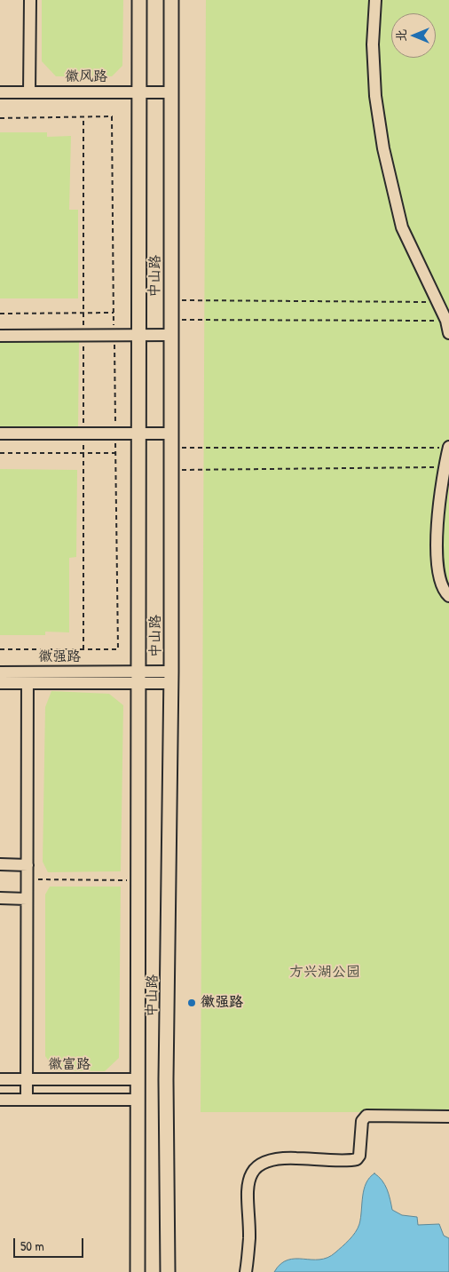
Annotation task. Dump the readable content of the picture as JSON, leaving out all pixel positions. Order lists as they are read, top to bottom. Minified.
{"streets":{"main road":["中山路"],"street":["徽风路","徽强路","徽富路"]},"crossings":[["徽风路","中山路"],["中山路","徽强路"],["中山路","徽富路"]],"parks":["方兴湖公园"],"places":["徽强路"],"scale_bar":"50 m","north":"left"}
